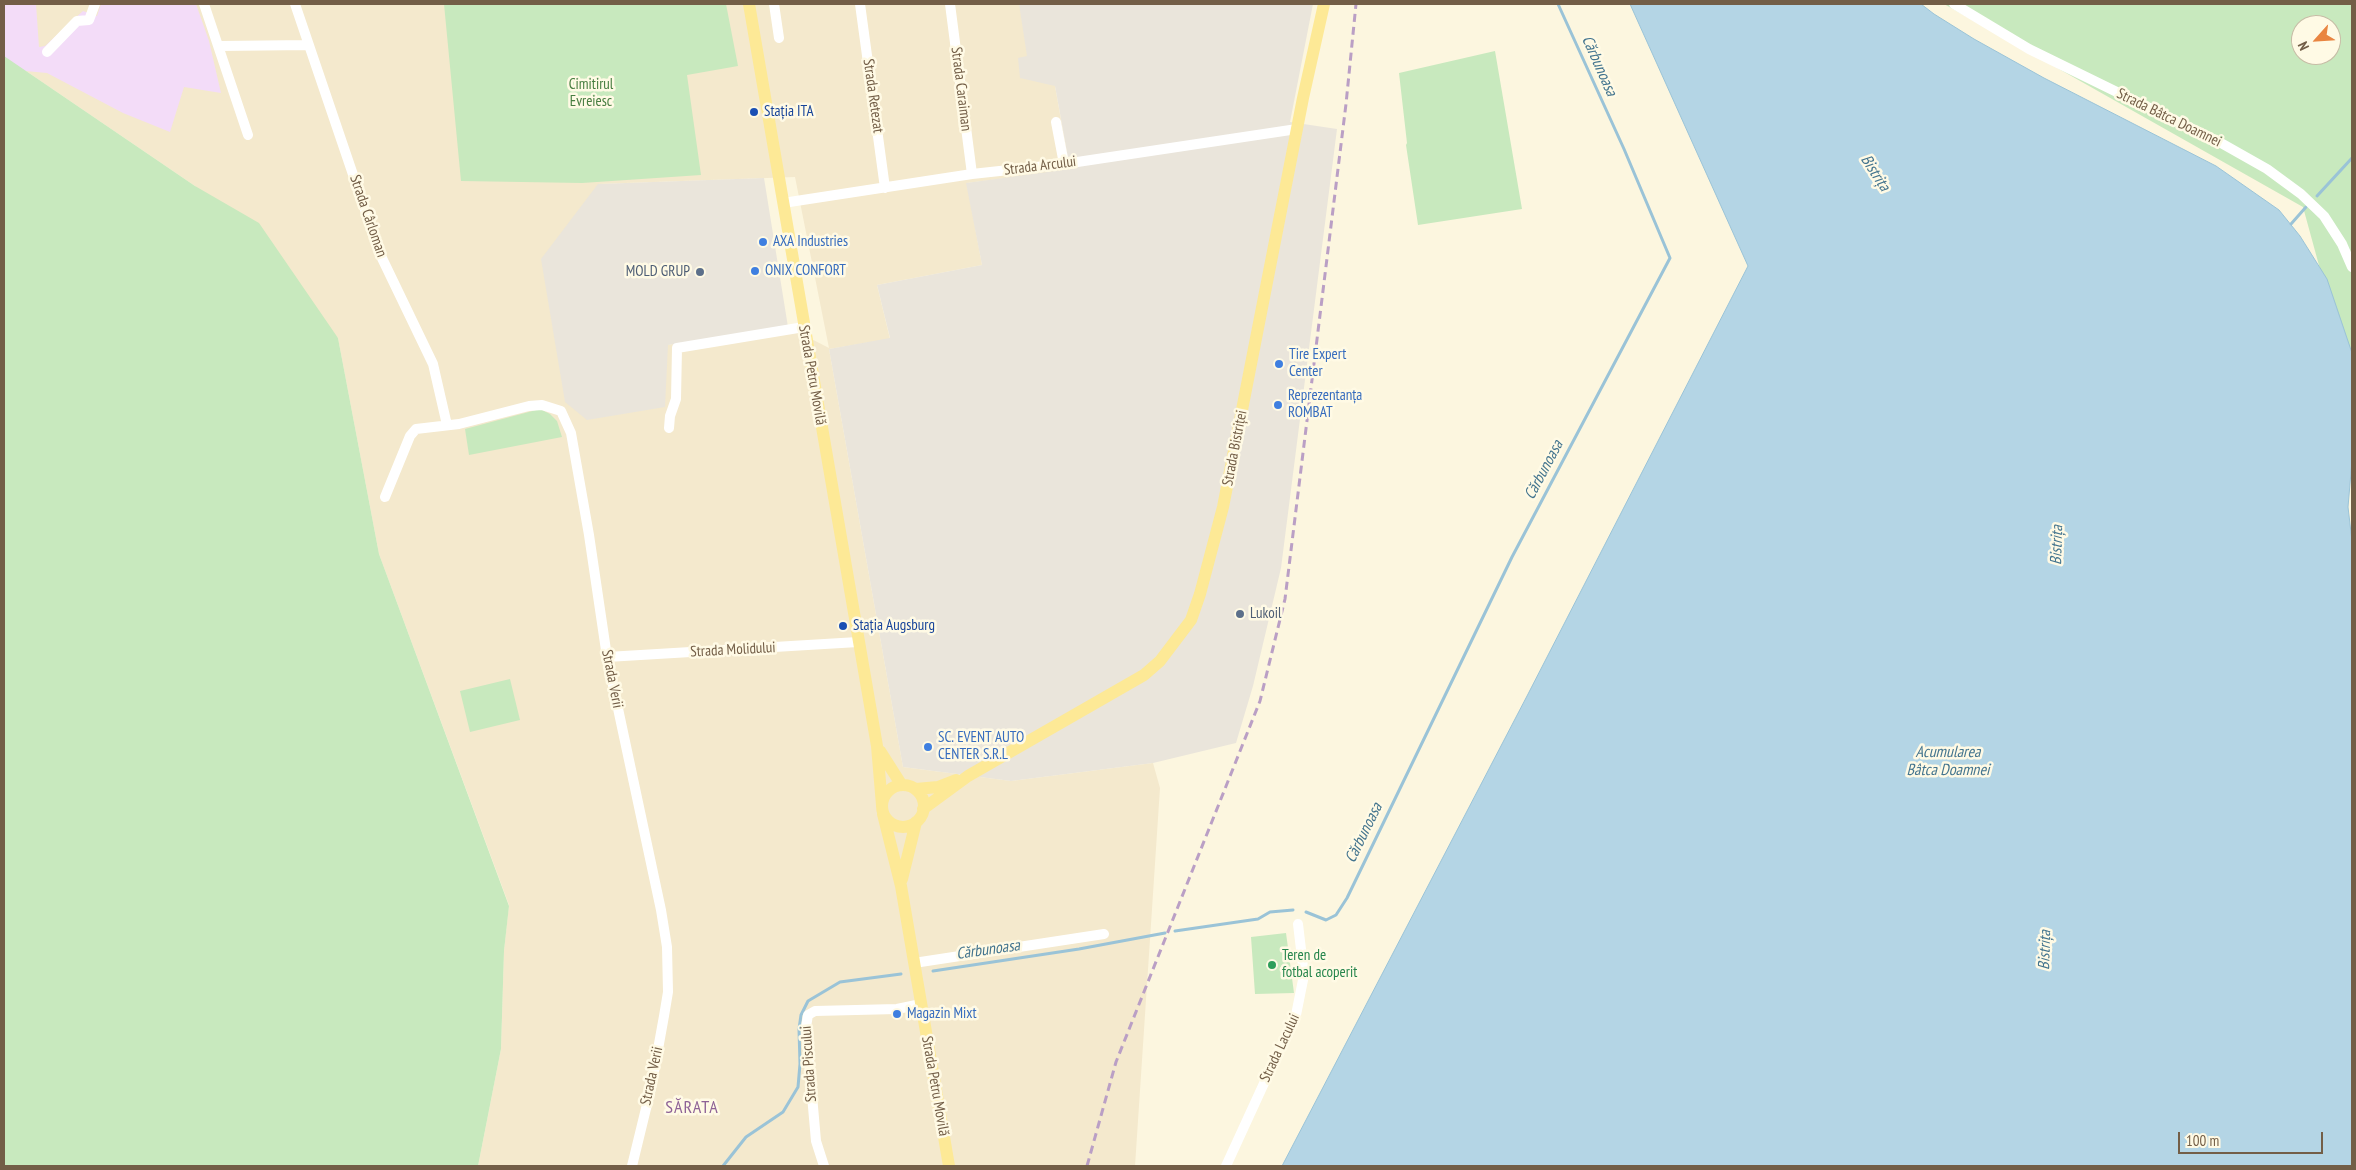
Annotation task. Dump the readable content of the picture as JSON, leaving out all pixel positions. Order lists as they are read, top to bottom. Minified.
{"streets":{"main road":["Strada Petru Movilă","Strada Bistriței"],"street":["Strada Caraiman","Strada Retezat","Strada Bâtca Doamnei","Strada Arcului","Strada Cârloman","Strada Molidului","Strada Verii","Strada Lacului","Strada Piscului"]},"crossings":[["Strada Caraiman","Strada Arcului"],["Strada Retezat","Strada Arcului"],["Strada Arcului","Strada Petru Movilă"],["Strada Arcului","Strada Bistriței"],["Strada Cârloman","Strada Verii"],["Strada Petru Movilă","Strada Bistriței"],["Strada Petru Movilă","Strada Molidului"],["Strada Petru Movilă","Strada Piscului"],["Strada Molidului","Strada Verii"]],"districts":["SĂRATA"],"water":["Cărbunoasa","Bistrița","Acumularea Bâtca Doamnei"],"parks":["Cimitirul Evreiesc"],"places":["Stația ITA","AXA Industries","ONIX CONFORT","MOLD GRUP","Tire Expert Center","Reprezentanța ROMBAT","Lukoil","Stația Augsburg","SC. EVENT AUTO CENTER S.R.L","Teren de fotbal acoperit","Magazin Mixt"],"scale_bar":"100 m","north":"bottom left"}
